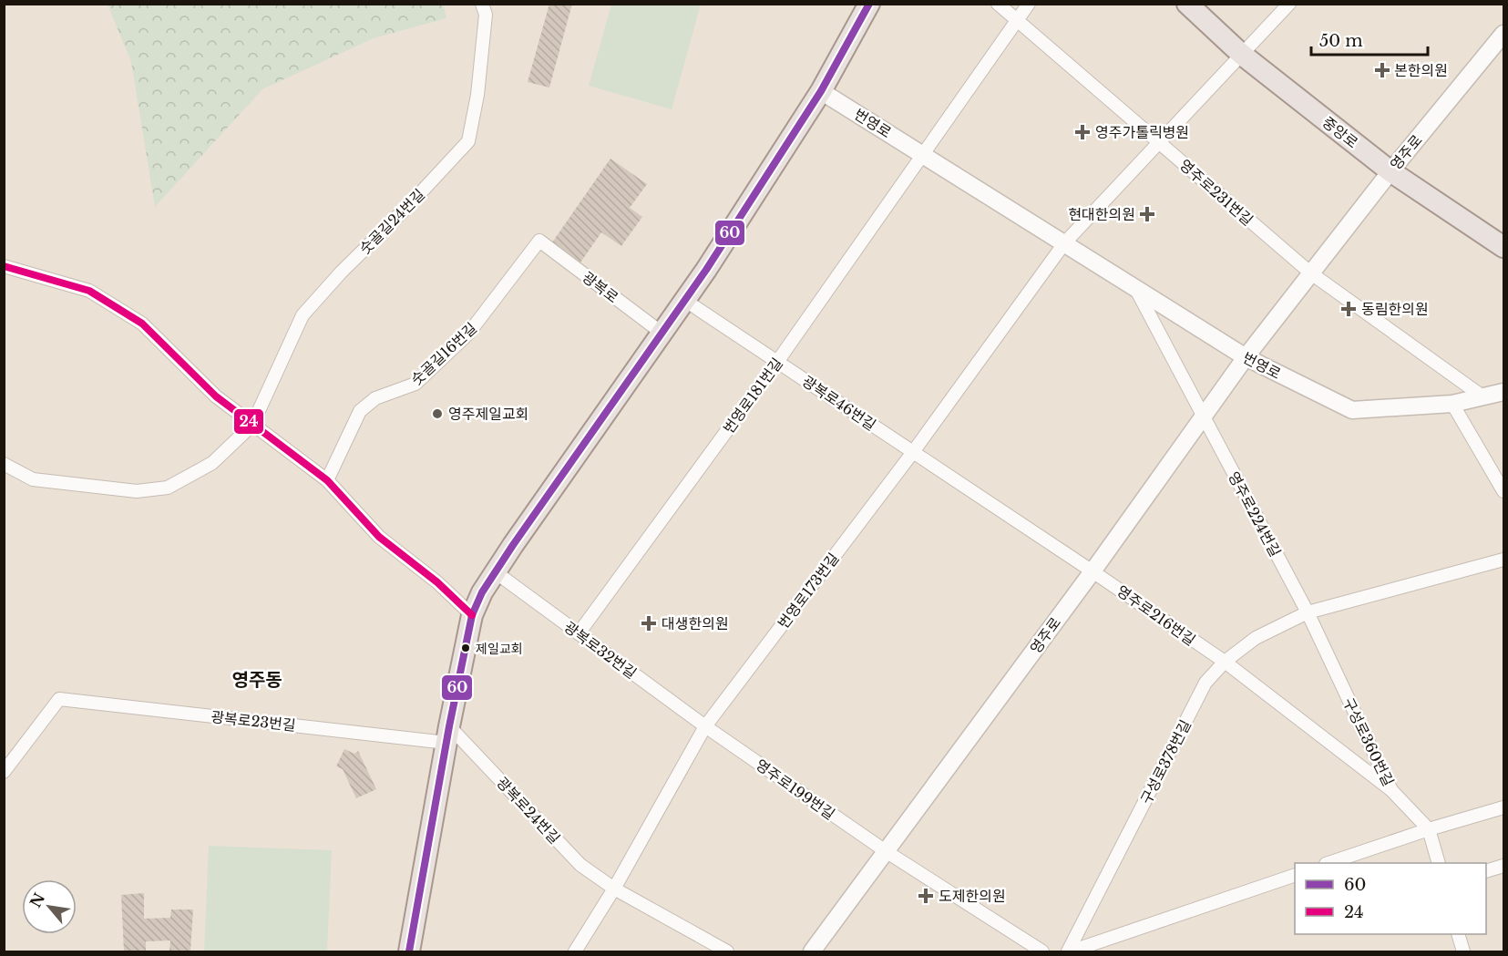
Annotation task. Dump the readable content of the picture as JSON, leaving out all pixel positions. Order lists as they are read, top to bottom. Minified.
{"streets":{"main road":["중앙로"],"street":["번영로","영주로","영주로231번길","숫골길24번길","광복로","숫골길16번길","번영로181번길","광복로46번길","영주로224번길","번영로173번길","영주로216번길","광복로32번길","광복로23번길","구성로360번길","구성로378번길","영주로199번길","광복로24번길"]},"crossings":[["번영로","영주로"],["번영로","번영로181번길"],["번영로","번영로173번길"],["중앙로","영주로"],["영주로","영주로231번길"],["영주로","영주로224번길"],["영주로","영주로216번길"],["영주로","영주로199번길"],["광복로","숫골길16번길"],["번영로181번길","광복로46번길"],["번영로181번길","광복로32번길"],["광복로46번길","번영로173번길"],["광복로46번길","영주로216번길"],["영주로224번길","구성로360번길"],["영주로224번길","구성로378번길"],["번영로173번길","영주로216번길"],["번영로173번길","광복로32번길"],["번영로173번길","영주로199번길"],["번영로173번길","광복로24번길"],["영주로216번길","구성로360번길"],["영주로216번길","구성로378번길"],["광복로32번길","영주로199번길"],["광복로23번길","광복로24번길"],["구성로360번길","구성로378번길"]],"districts":["영주동"],"places":{"health":["본한의원","영주가톨릭병원","현대한의원","동림한의원","대생한의원","도제한의원"],"other":["영주제일교회","제일교회"]},"lines":["transit line 60","transit line 24"],"legend":["60","24"],"scale_bar":"50 m","north":"top left"}
